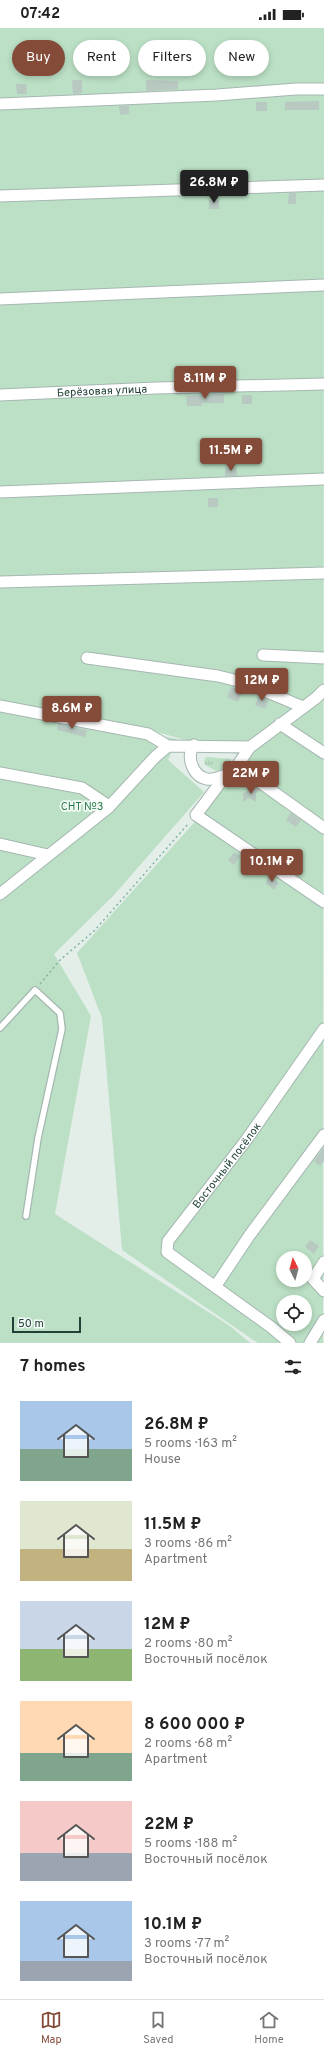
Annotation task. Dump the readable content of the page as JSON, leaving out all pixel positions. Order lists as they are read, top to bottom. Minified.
{"streets":{"street":["Берёзовая улица","Восточный посёлок"]},"parks":["СНТ №3"],"scale_bar":"50 m","north":"top","page":{"status":"07:42","chip":["Buy","Rent","Filters","New"],"price":["26.8M ₽","8.11M ₽","11.5M ₽","12M ₽","8.6M ₽","22M ₽","10.1M ₽"],"scale":"50 m","heading":"7 homes","list":[{"name":"26.8M ₽","note":"5 rooms · 163 m² · House"},{"name":"11.5M ₽","note":"3 rooms · 86 m² · Apartment"},{"name":"12M ₽","note":"2 rooms · 80 m² · Восточный посёлок"},{"name":"8 600 000 ₽","note":"2 rooms · 68 m² · Apartment"},{"name":"22M ₽","note":"5 rooms · 188 m² · Восточный посёлок"},{"name":"10.1M ₽","note":"3 rooms · 77 m² · Восточный посёлок"}],"tabs":["Map","Saved","Home"]}}
